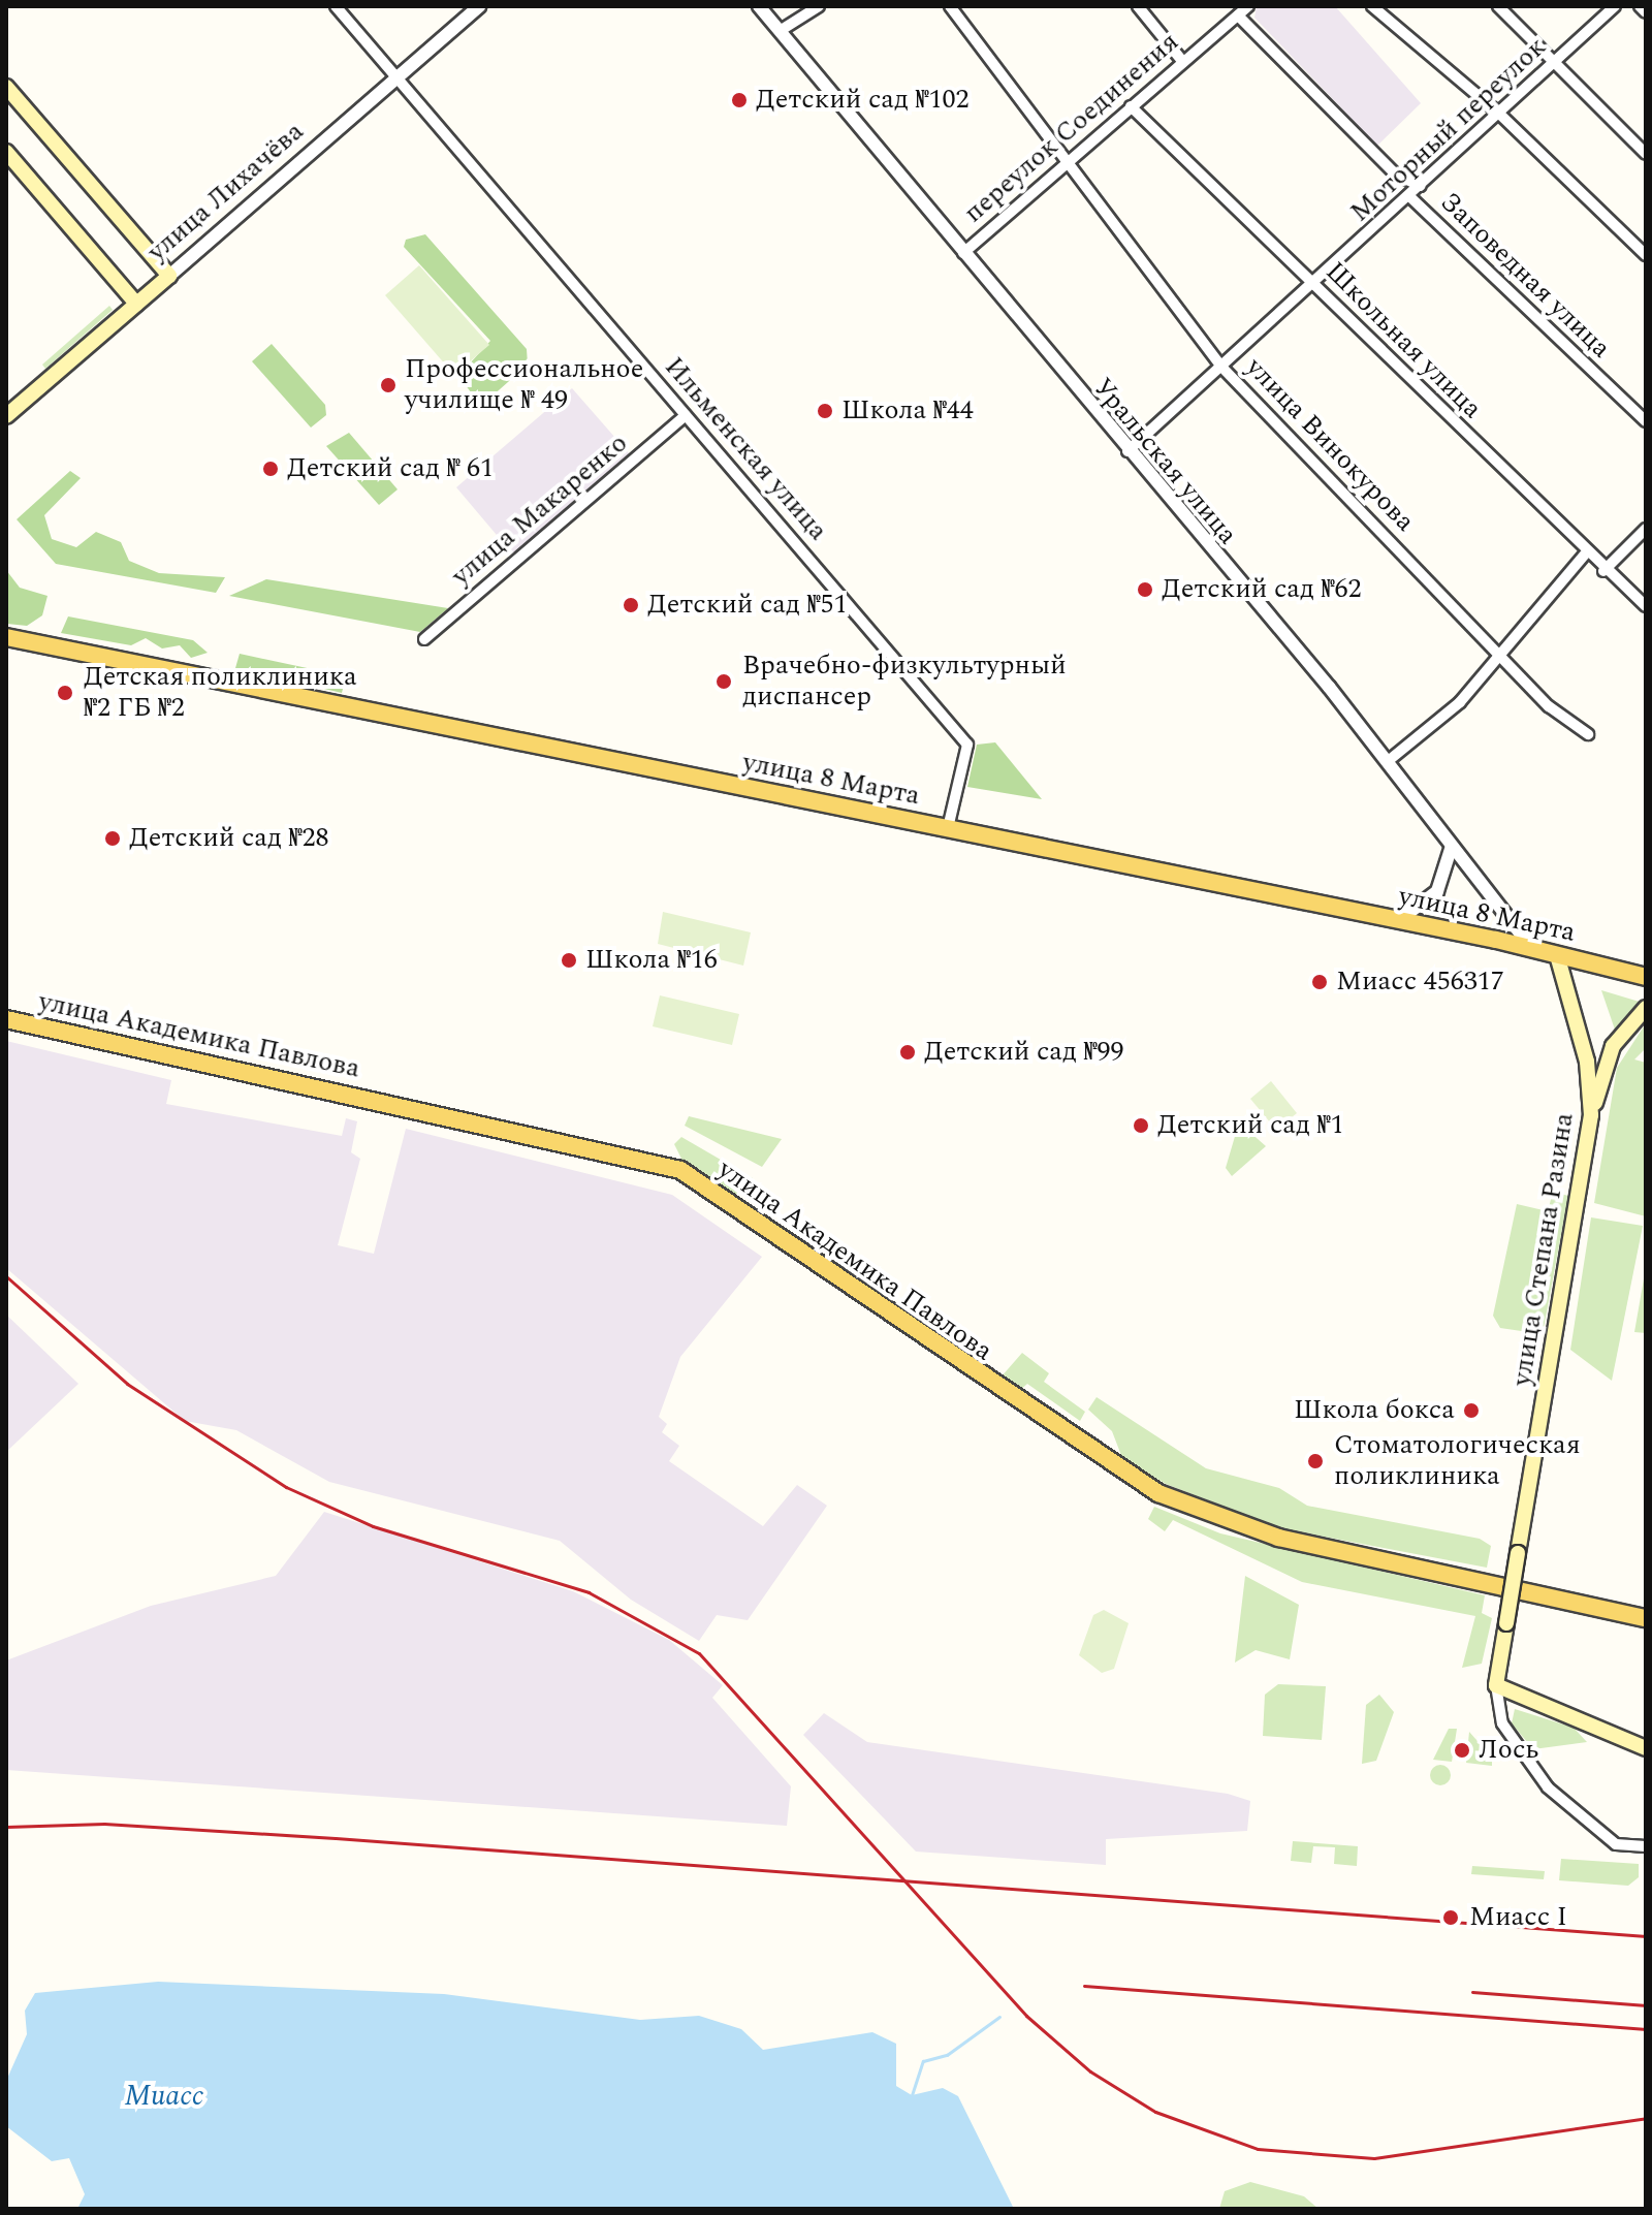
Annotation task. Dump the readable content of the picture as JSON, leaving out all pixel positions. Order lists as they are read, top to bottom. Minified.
{"streets":{"main road":["улица Лихачёва","улица 8 Марта","улица Академика Павлова","улица Степана Разина"],"street":["переулок Соединения","Моторный переулок","Заповедная улица","Школьная улица","улица Винокурова","Ильменская улица","Уральская улица","улица Макаренко"]},"crossings":[["переулок Соединения","Заповедная улица"],["переулок Соединения","Школьная улица"],["переулок Соединения","улица Винокурова"],["переулок Соединения","Уральская улица"],["Моторный переулок","Заповедная улица"],["Моторный переулок","Школьная улица"],["Моторный переулок","улица Винокурова"],["Моторный переулок","Уральская улица"],["улица Лихачёва","Ильменская улица"],["Ильменская улица","улица Макаренко"],["Ильменская улица","улица 8 Марта"],["Уральская улица","улица 8 Марта"],["улица 8 Марта","улица Степана Разина"]],"water":["Миасс"],"places":["Детский сад №102","Профессиональное училище № 49","Школа №44","Детский сад № 61","Детский сад №62","Детский сад №51","Врачебно-физкультурный диспансер","Детская поликлиника №2 ГБ №2","Детский сад №28","Школа №16","Миасс 456317","Детский сад №99","Детский сад №1","Школа бокса","Стоматологическая поликлиника","Лось","Миасс I"]}
